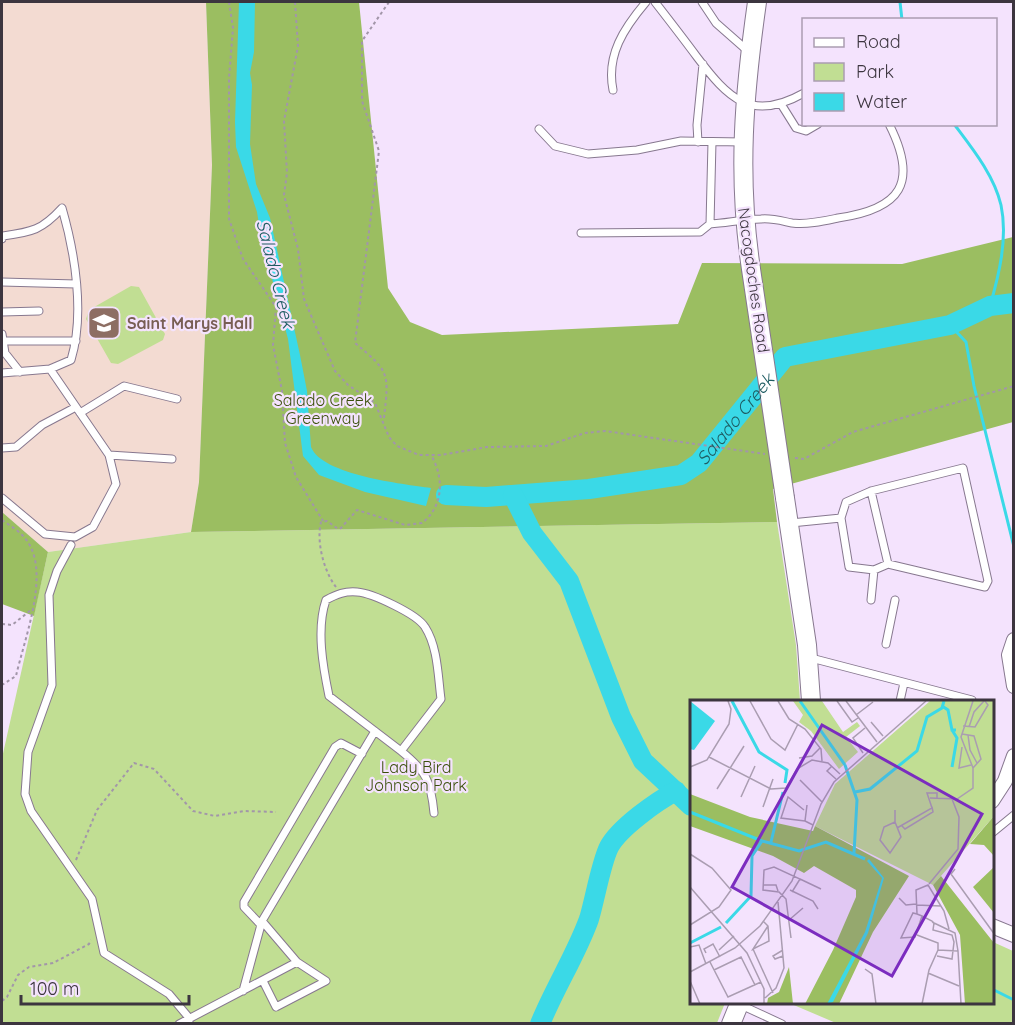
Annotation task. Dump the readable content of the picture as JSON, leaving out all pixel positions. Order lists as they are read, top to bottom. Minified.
{"streets":{"main road":["Nacogdoches Road"]},"water":["Salado Creek"],"parks":["Salado Creek Greenway","Lady Bird Johnson Park"],"places":{"school or university":["Saint Marys Hall"]},"legend":["Road","Park","Water"],"scale_bar":"100 m"}
